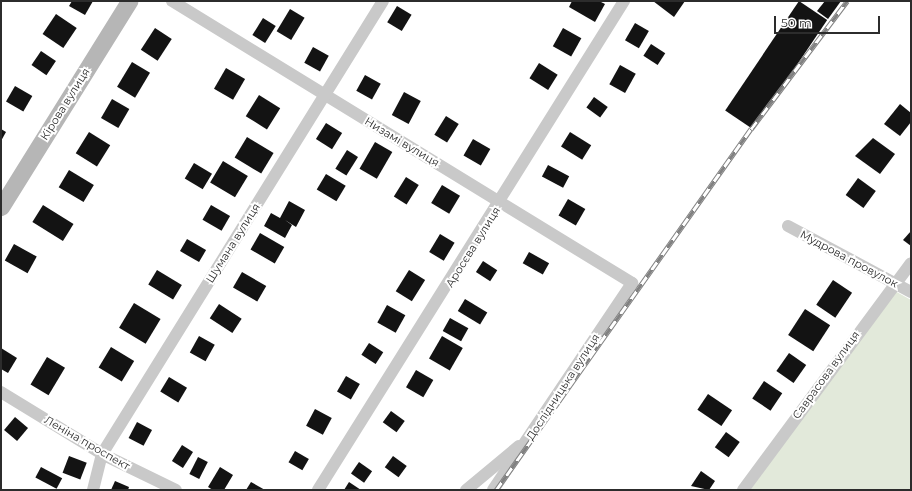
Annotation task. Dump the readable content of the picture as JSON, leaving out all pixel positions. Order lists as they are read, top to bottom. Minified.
{"streets":{"main road":["Кірова вулиця"],"street":["Низамі вулиця","Шумана вулиця","Аросєва вулиця","Мудрова провулок","Саврасова вулиця","Дослідницька вулиця","Леніна проспект"]},"crossings":[["Низамі вулиця","Шумана вулиця"],["Низамі вулиця","Аросєва вулиця"],["Низамі вулиця","Дослідницька вулиця"],["Шумана вулиця","Леніна проспект"],["Мудрова провулок","Саврасова вулиця"]],"scale_bar":"50 m"}
